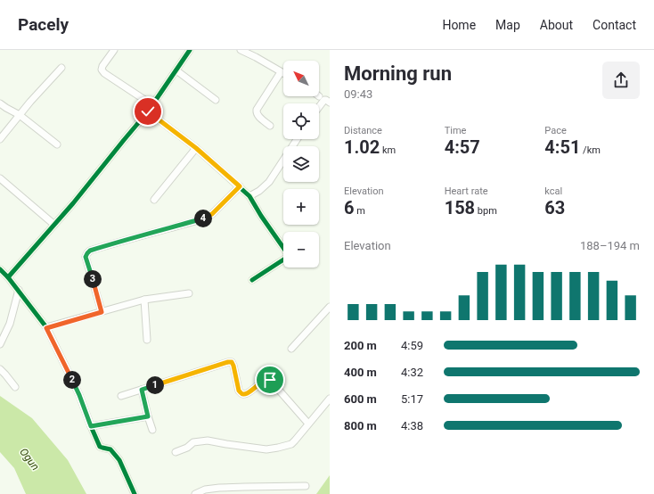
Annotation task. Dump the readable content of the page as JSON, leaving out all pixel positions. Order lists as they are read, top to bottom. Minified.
{"water":["Ogun"],"north":"top left","page":{"header":"Pacely","nav":["Home","Map","About","Contact"],"heading":["Morning run","09:43"],"map_buttons":["+","−"],"stats":[["Distance","1.02 km"],["Time","4:57"],["Pace","4:51 /km"],["Elevation","6 m"],["Heart rate","158 bpm"],["kcal","63"]],"pins":["4","3","2","1"],"chart":["Elevation","188–194 m"],"list":[{"name":"200 m","note":"4:59"},{"name":"400 m","note":"4:32"},{"name":"600 m","note":"5:17"},{"name":"800 m","note":"4:38"}]}}
